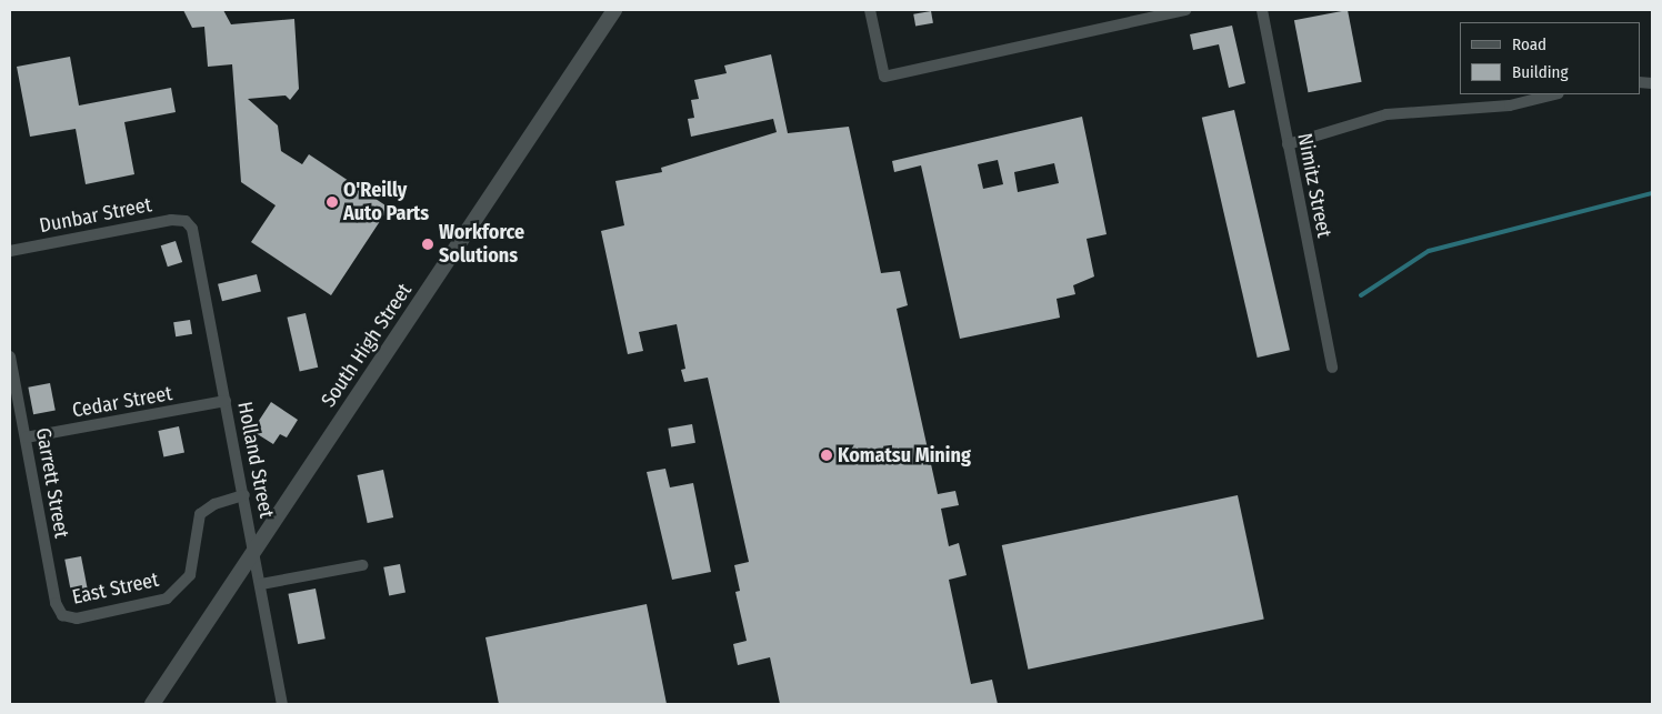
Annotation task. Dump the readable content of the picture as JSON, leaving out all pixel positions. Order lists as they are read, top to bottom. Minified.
{"streets":{"main road":["South High Street"],"street":["Nimitz Street","Dunbar Street","Cedar Street","Holland Street","Garrett Street","East Street"]},"crossings":[["Dunbar Street","Holland Street"],["South High Street","Holland Street"],["Cedar Street","Holland Street"],["Cedar Street","Garrett Street"],["Holland Street","East Street"],["Garrett Street","East Street"]],"places":["O'Reilly Auto Parts","Workforce Solutions","Komatsu Mining"],"legend":["Road","Building"]}
